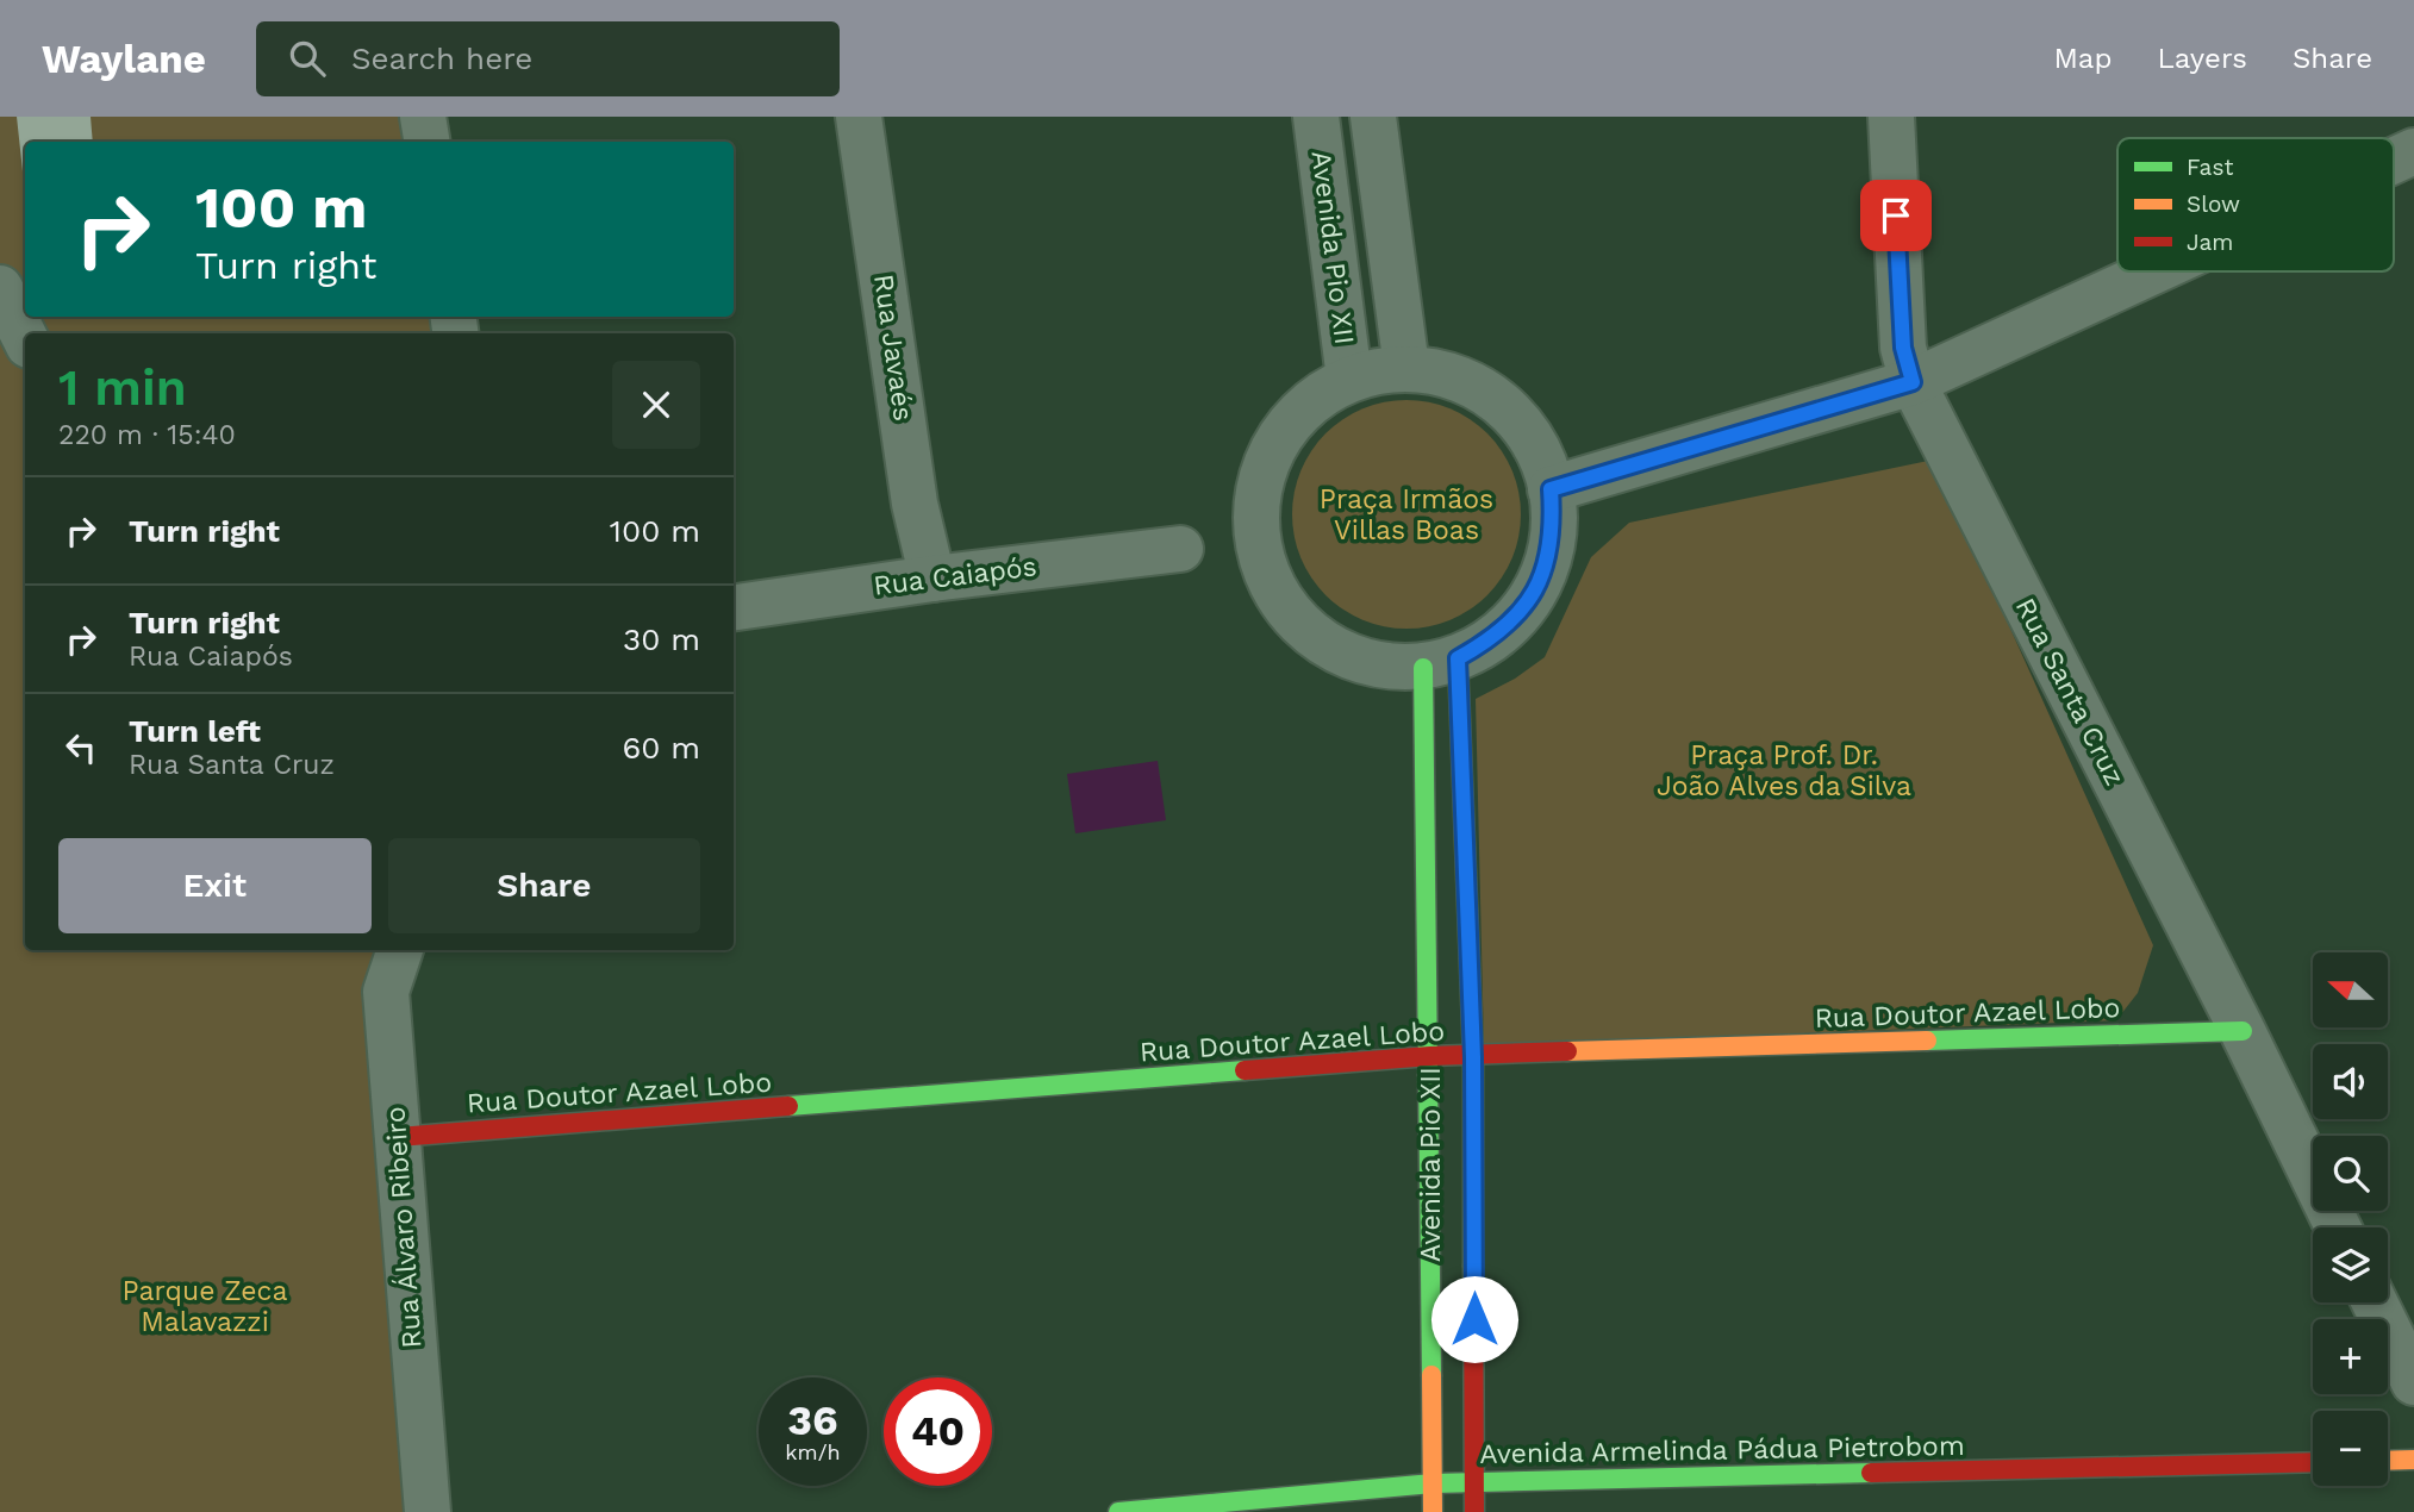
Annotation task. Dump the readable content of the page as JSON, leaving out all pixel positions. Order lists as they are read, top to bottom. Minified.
{"streets":{"street":["Avenida Pio XII","Rua Javaés","Rua Caiapós","Rua Santa Cruz","Rua Doutor Azael Lobo","Rua Álvaro Ribeiro","Avenida Armelinda Pádua Pietrobom"]},"crossings":[["Avenida Pio XII","Rua Doutor Azael Lobo"],["Avenida Pio XII","Avenida Armelinda Pádua Pietrobom"],["Rua Javaés","Rua Caiapós"],["Rua Santa Cruz","Rua Doutor Azael Lobo"],["Rua Doutor Azael Lobo","Rua Álvaro Ribeiro"]],"parks":["Praça Irmãos Villas Boas","Praça Prof. Dr. João Alves da Silva","Parque Zeca Malavazzi"],"legend":["Fast","Slow","Jam"],"north":"left","page":{"header":"Waylane","search":"Search here","nav":["Map","Layers","Share"],"turn":["100 m","Turn right"],"heading":["1 min","220 m · 15:40"],"list":[{"name":"Turn right","value":"100 m"},{"name":"Turn right","note":"Rua Caiapós","value":"30 m"},{"name":"Turn left","note":"Rua Santa Cruz","value":"60 m"}],"buttons":["Exit","Share"],"map_buttons":["+","−"],"speed":"36 km/h","limit":"40"}}
